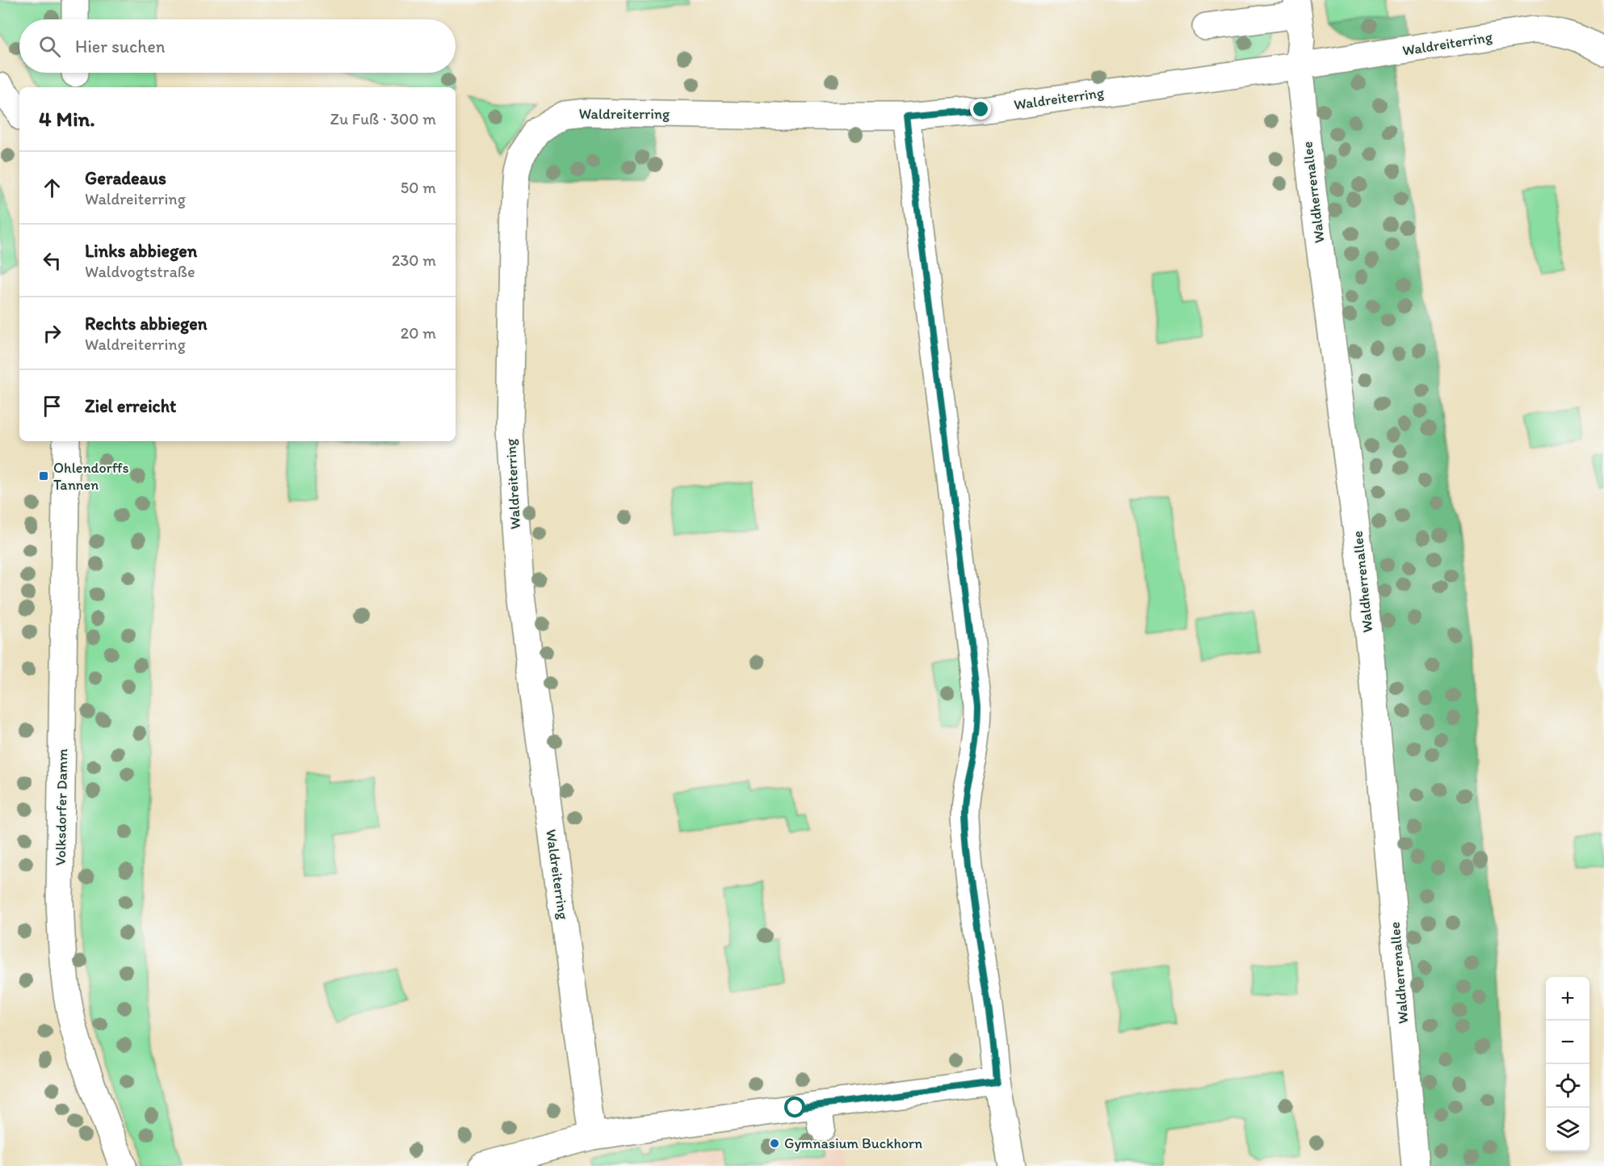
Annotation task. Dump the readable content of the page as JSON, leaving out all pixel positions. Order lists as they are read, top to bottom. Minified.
{"streets":{"street":["Waldreiterring","Waldherrenallee","Volksdorfer Damm"]},"crossings":[["Waldreiterring","Waldherrenallee"]],"places":{"transit":["Ohlendorffs Tannen"],"other":["Gymnasium Buckhorn"]},"page":{"search":"Hier suchen","heading":["4 Min.","Zu Fuß · 300 m"],"list":[["Geradeaus","Waldreiterring","50 m"],["Links abbiegen","Waldvogtstraße","230 m"],["Rechts abbiegen","Waldreiterring","20 m"],"Ziel erreicht"],"map_buttons":["+","−"]}}
